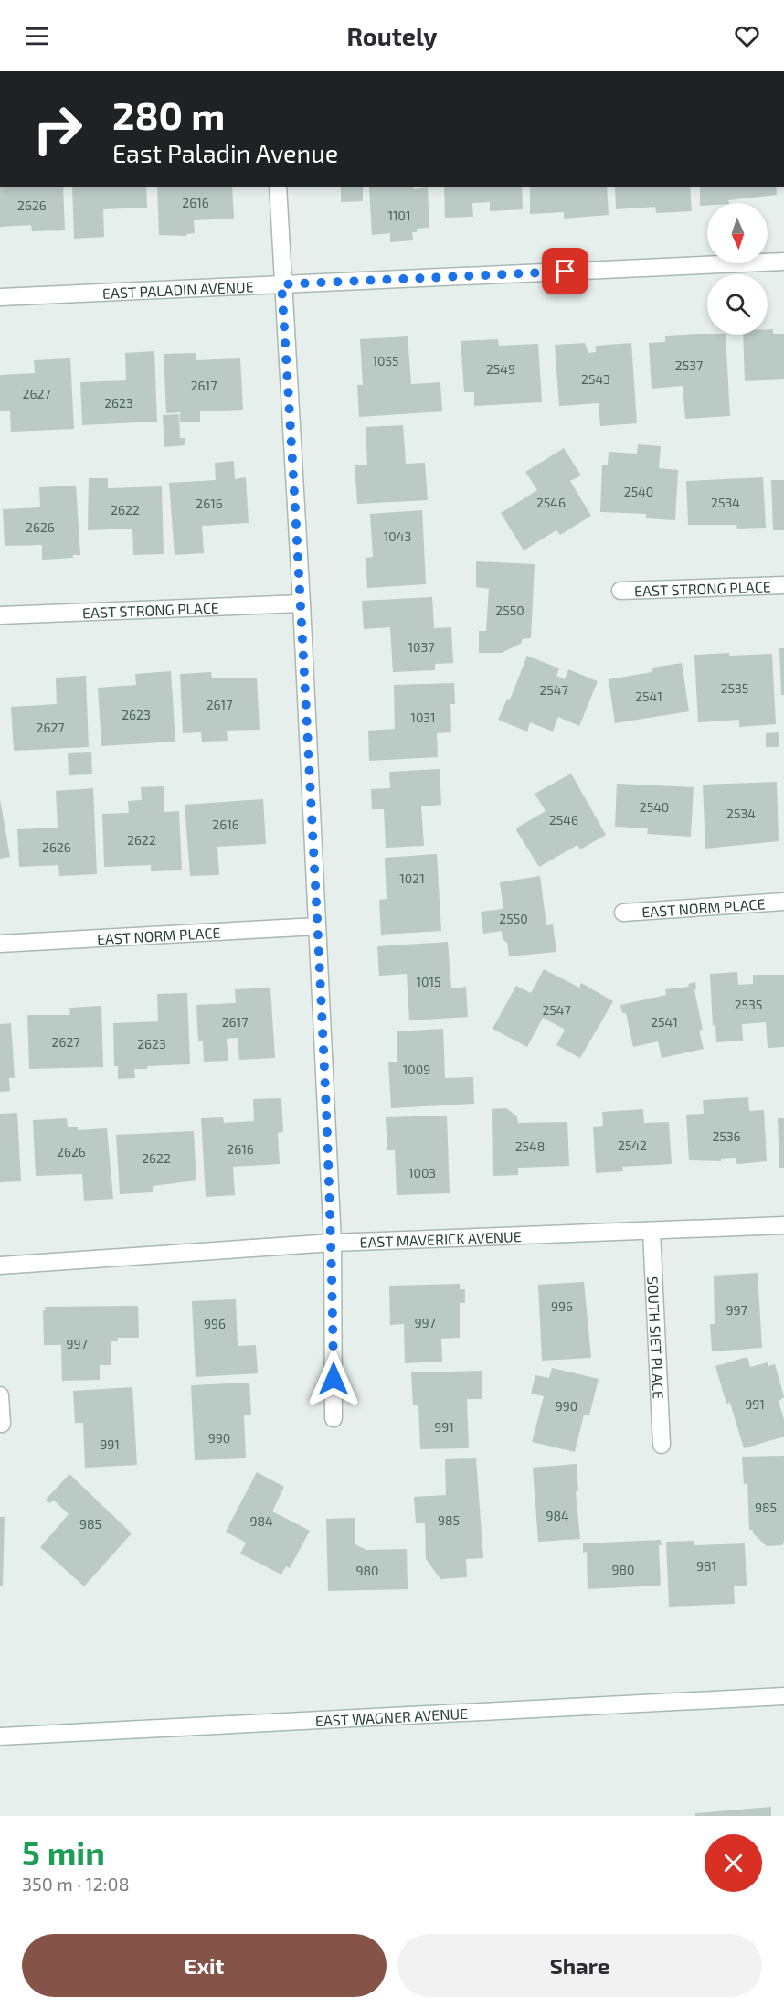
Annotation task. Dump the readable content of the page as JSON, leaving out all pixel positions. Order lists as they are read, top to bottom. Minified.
{"streets":{"street":["EAST PALADIN AVENUE","EAST STRONG PLACE","EAST NORM PLACE","EAST MAVERICK AVENUE","SOUTH SIET PLACE","EAST WAGNER AVENUE"]},"crossings":[["EAST MAVERICK AVENUE","SOUTH SIET PLACE"]],"house_numbers":["2616","2626","1101","1055","2537","2549","2543","2617","2627","2623","2540","2546","2534","2616","2622","2626","1043","2550","1037","2535","2547","2541","2617","2623","1031","2627","2540","2534","2546","2616","2622","2626","1021","2550","1015","2535","2547","2617","2541","2627","2623","1009","2536","2542","2548","2616","2626","2622","1003","996","997","997","996","997","991","990","991","990","991","985","984","985","984","985","981","980","980"],"north":"bottom","page":{"header":"Routely","turn":["280 m","East Paladin Avenue"],"heading":["5 min","350 m · 12:08"],"buttons":["Exit","Share"]}}
